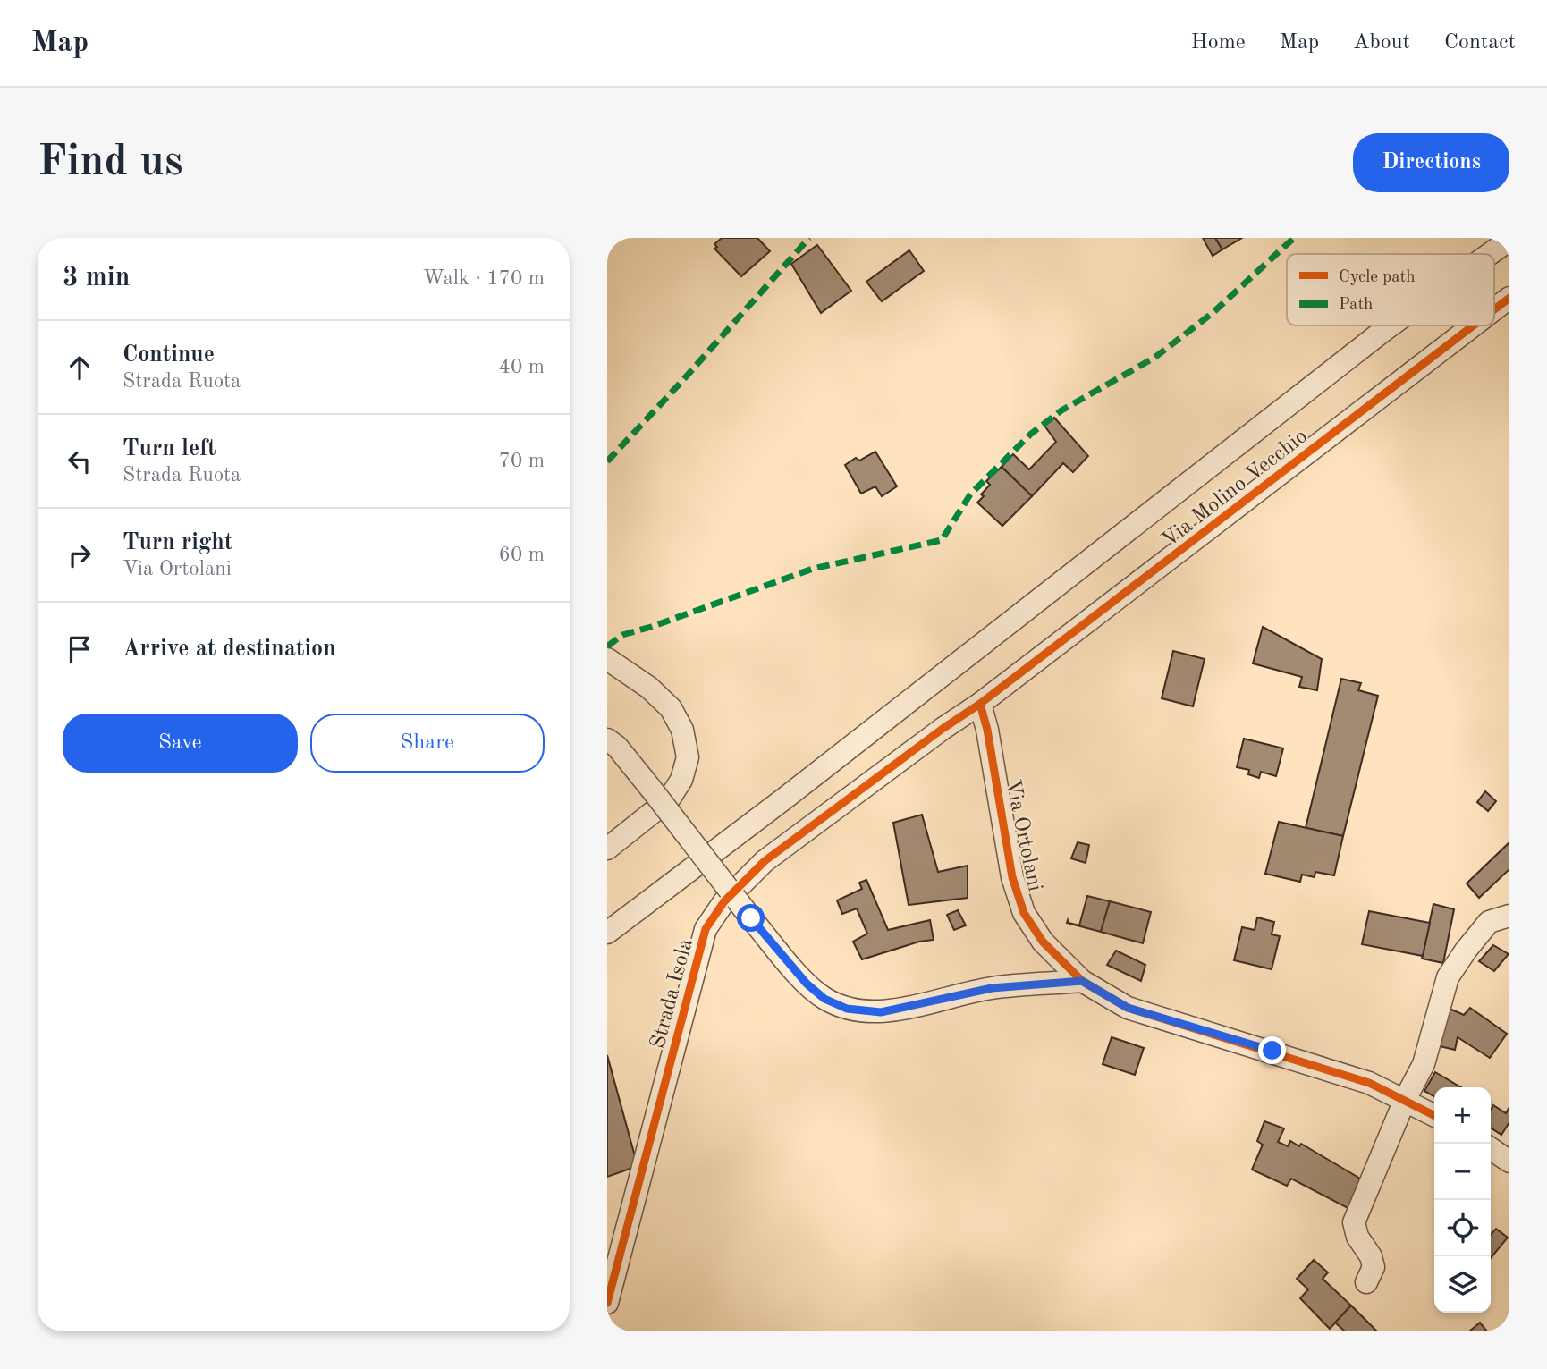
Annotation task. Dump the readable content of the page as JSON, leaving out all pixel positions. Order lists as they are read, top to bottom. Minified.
{"streets":{"street":["Via Molino Vecchio","Via Ortolani","Strada Isola"]},"crossings":[["Via Molino Vecchio","Via Ortolani"],["Via Molino Vecchio","Strada Isola"],["Via Ortolani","Strada Isola"]],"legend":["Cycle path","Path"],"page":{"header":"Map","nav":["Home","Map","About","Contact"],"buttons":["Directions",["Save","Share"]],"title":"Find us","heading":["3 min","Walk · 170 m"],"list":[["Continue","Strada Ruota","40 m"],["Turn left","Strada Ruota","70 m"],["Turn right","Via Ortolani","60 m"],"Arrive at destination"],"map_buttons":["+","−"]}}
